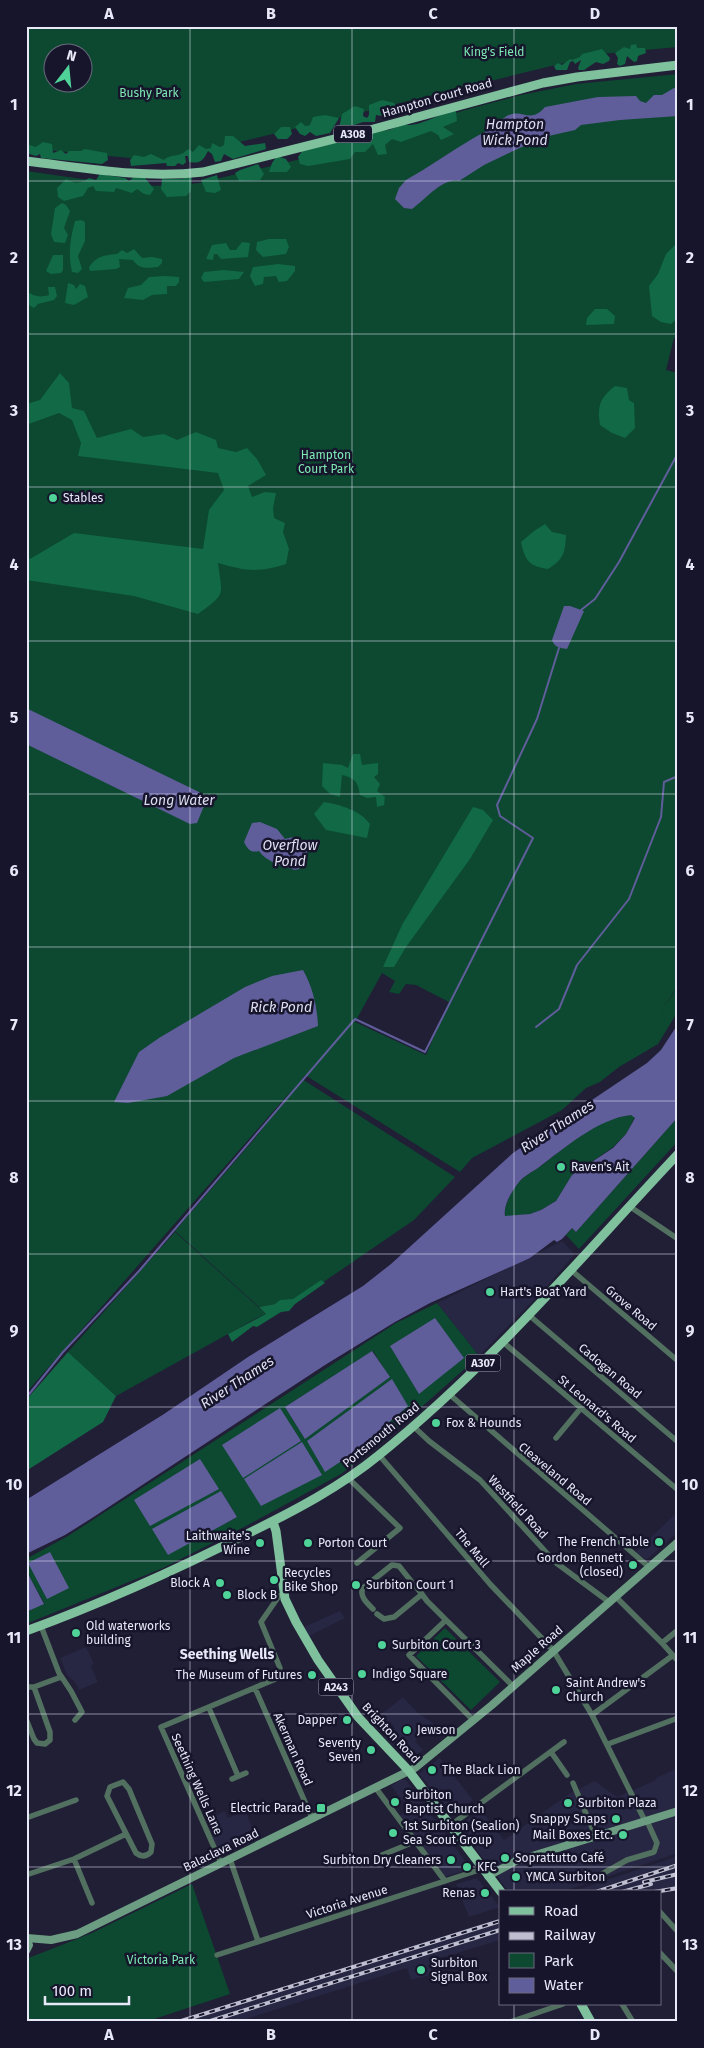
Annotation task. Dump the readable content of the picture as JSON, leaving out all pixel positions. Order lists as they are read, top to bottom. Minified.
{"streets":{"main road":["Hampton Court Road","A308","A307","Portsmouth Road","A243","Brighton Road"],"street":["Grove Road","Cadogan Road","St Leonard's Road","Cleaveland Road","Westfield Road","The Mall","Maple Road","Akerman Road","Seething Wells Lane","Balaclava Road","Victoria Avenue"]},"crossings":[["Grove Road","Portsmouth Road"],["Cadogan Road","Portsmouth Road"],["St Leonard's Road","Portsmouth Road"],["Portsmouth Road","Cleaveland Road"],["Portsmouth Road","Westfield Road"],["Portsmouth Road","The Mall"],["Portsmouth Road","Brighton Road"],["Cleaveland Road","Maple Road"],["Westfield Road","Maple Road"],["The Mall","Maple Road"],["Maple Road","Brighton Road"],["Maple Road","Balaclava Road"],["Brighton Road","Seething Wells Lane"],["Brighton Road","Balaclava Road"],["Brighton Road","Victoria Avenue"],["Akerman Road","Seething Wells Lane"],["Akerman Road","Balaclava Road"],["Seething Wells Lane","Balaclava Road"]],"districts":["Seething Wells"],"water":["Hampton Wick Pond","Long Water","Overflow Pond","Rick Pond","River Thames"],"parks":["King's Field","Bushy Park","Hampton Court Park","Victoria Park"],"places":{"other":["Stables","Raven's Ait","Hart's Boat Yard","Fox & Hounds","The French Table","Laithwaite's Wine","Porton Court","Gordon Bennett (closed)","Recycles Bike Shop","Block A","Surbiton Court 1","Block B","Old waterworks building","Surbiton Court 3","Indigo Square","The Museum of Futures","Saint Andrew's Church","Dapper","Jewson","Seventy Seven","The Black Lion","Surbiton Baptist Church","Surbiton Plaza","Snappy Snaps","1st Surbiton (Sealion) Sea Scout Group","Mail Boxes Etc.","Soprattutto Café","Surbiton Dry Cleaners","KFC","YMCA Surbiton","Renas","Surbiton Signal Box"],"transit":["Electric Parade"]},"legend":["Road","Railway","Park","Water"],"scale_bar":"100 m","north":"top","grid":{"columns":["A","B","C","D"],"rows":["1","2","3","4","5","6","7","8","9","10","11","12","13"]}}
